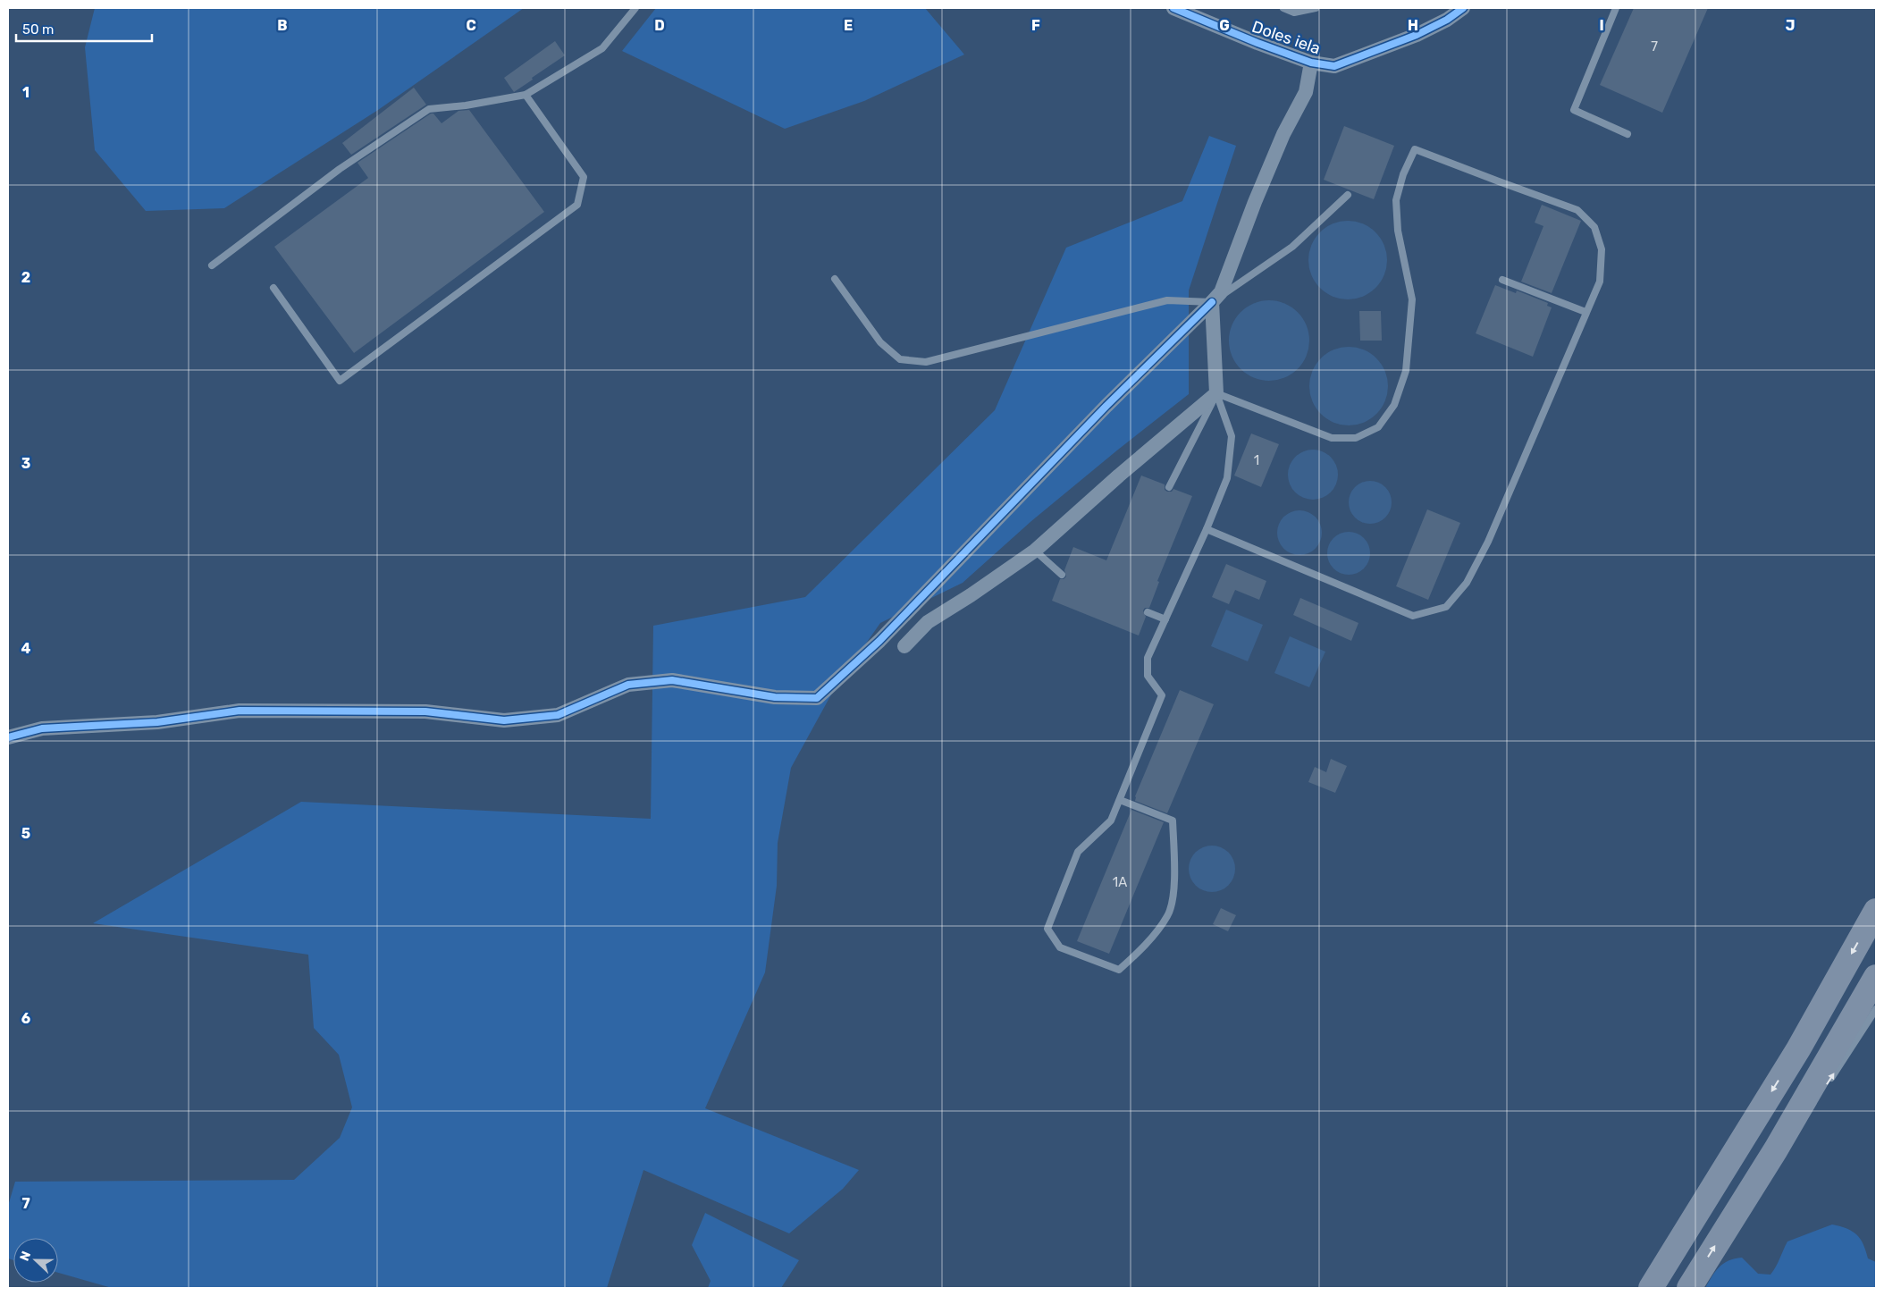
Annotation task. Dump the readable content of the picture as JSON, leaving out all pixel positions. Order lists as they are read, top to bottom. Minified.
{"streets":{"street":["Doles iela"]},"house_numbers":["7","1","1A"],"scale_bar":"50 m","north":"left","grid":{"columns":["B","C","D","E","F","G","H","I","J"],"rows":["1","2","3","4","5","6","7"]}}
